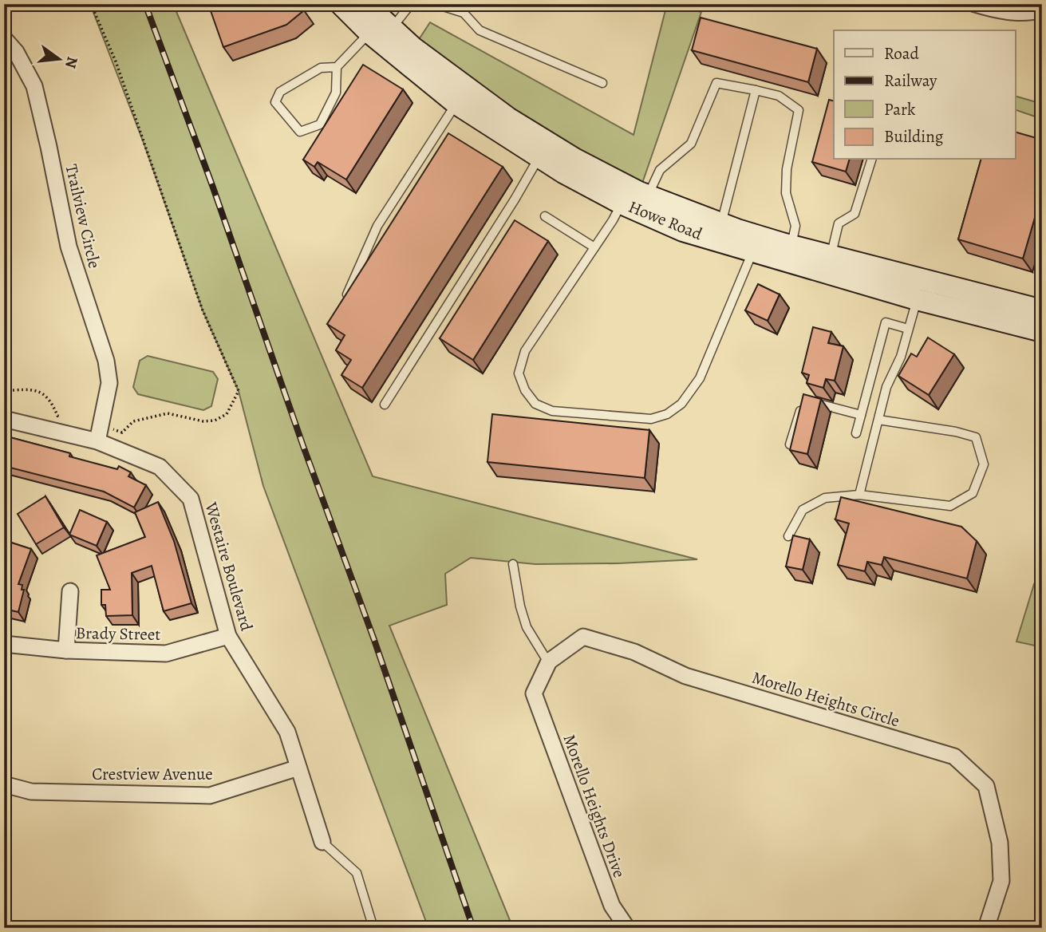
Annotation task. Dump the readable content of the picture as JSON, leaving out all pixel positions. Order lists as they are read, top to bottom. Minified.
{"streets":{"street":["Trailview Circle","Howe Road","Westaire Boulevard","Brady Street","Morello Heights Circle","Crestview Avenue","Morello Heights Drive"]},"crossings":[["Trailview Circle","Westaire Boulevard"],["Westaire Boulevard","Brady Street"],["Westaire Boulevard","Crestview Avenue"],["Morello Heights Circle","Morello Heights Drive"]],"legend":["Road","Railway","Park","Building"],"north":"right"}
